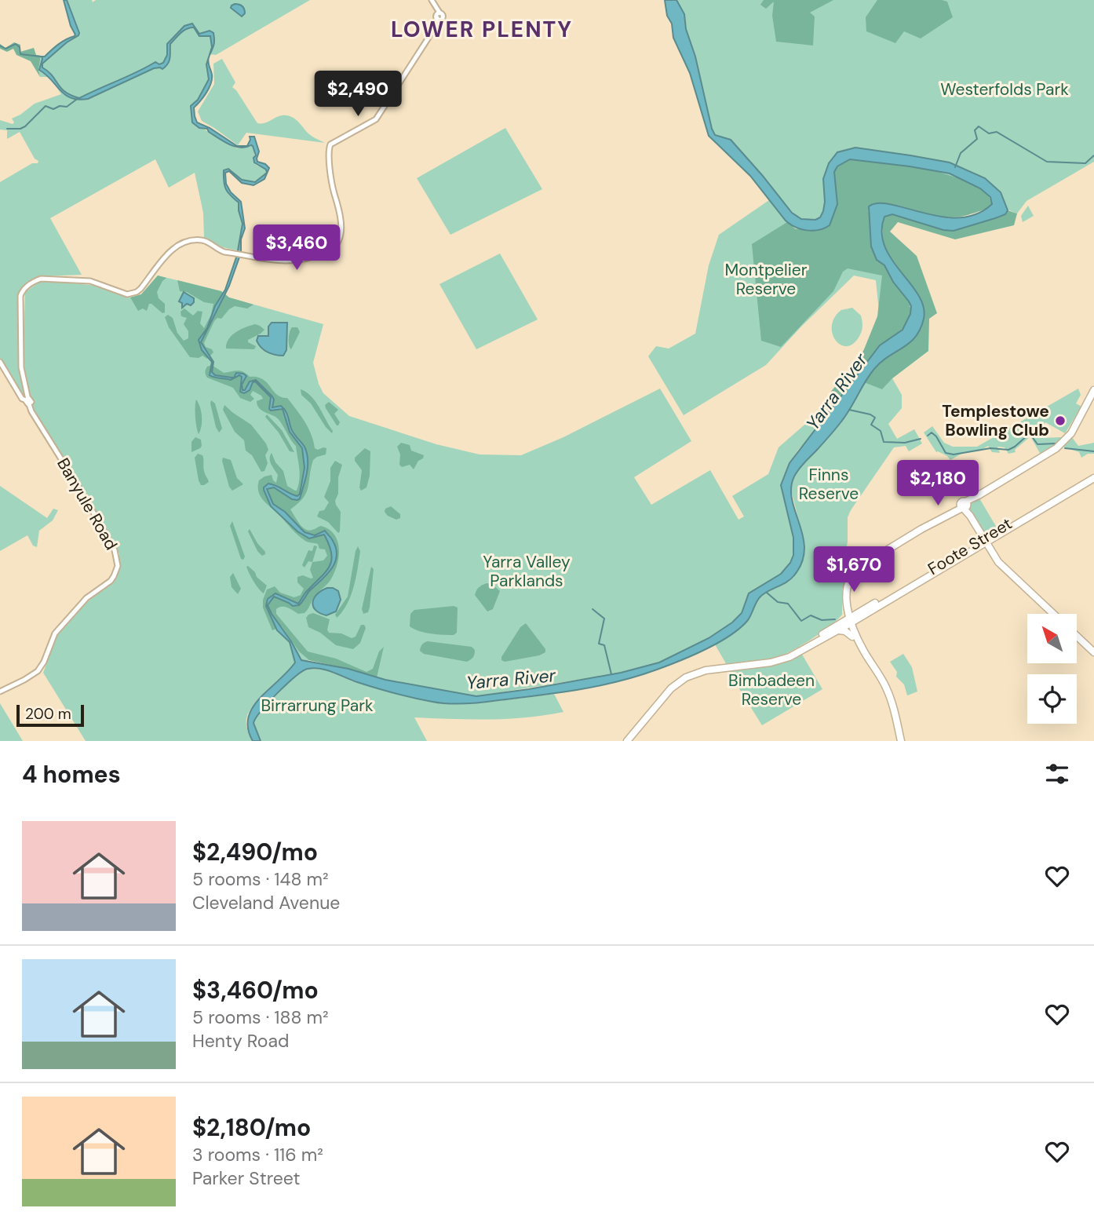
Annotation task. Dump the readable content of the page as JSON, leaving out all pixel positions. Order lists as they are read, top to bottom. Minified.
{"streets":{"main road":["Foote Street"],"street":["Banyule Road"]},"districts":["LOWER PLENTY"],"water":["Yarra River"],"parks":["Westerfolds Park","Montpelier Reserve","Finns Reserve","Yarra Valley Parklands","Bimbadeen Reserve","Birrarrung Park"],"places":["Templestowe Bowling Club"],"scale_bar":"200 m","north":"top left","page":{"price":["$2,490","$3,460","$2,180","$1,670"],"scale":"200 m","heading":"4 homes","list":[{"name":"$2,490/mo","note":"5 rooms · 148 m² · Cleveland Avenue"},{"name":"$3,460/mo","note":"5 rooms · 188 m² · Henty Road"},{"name":"$2,180/mo","note":"3 rooms · 116 m² · Parker Street"}]}}
